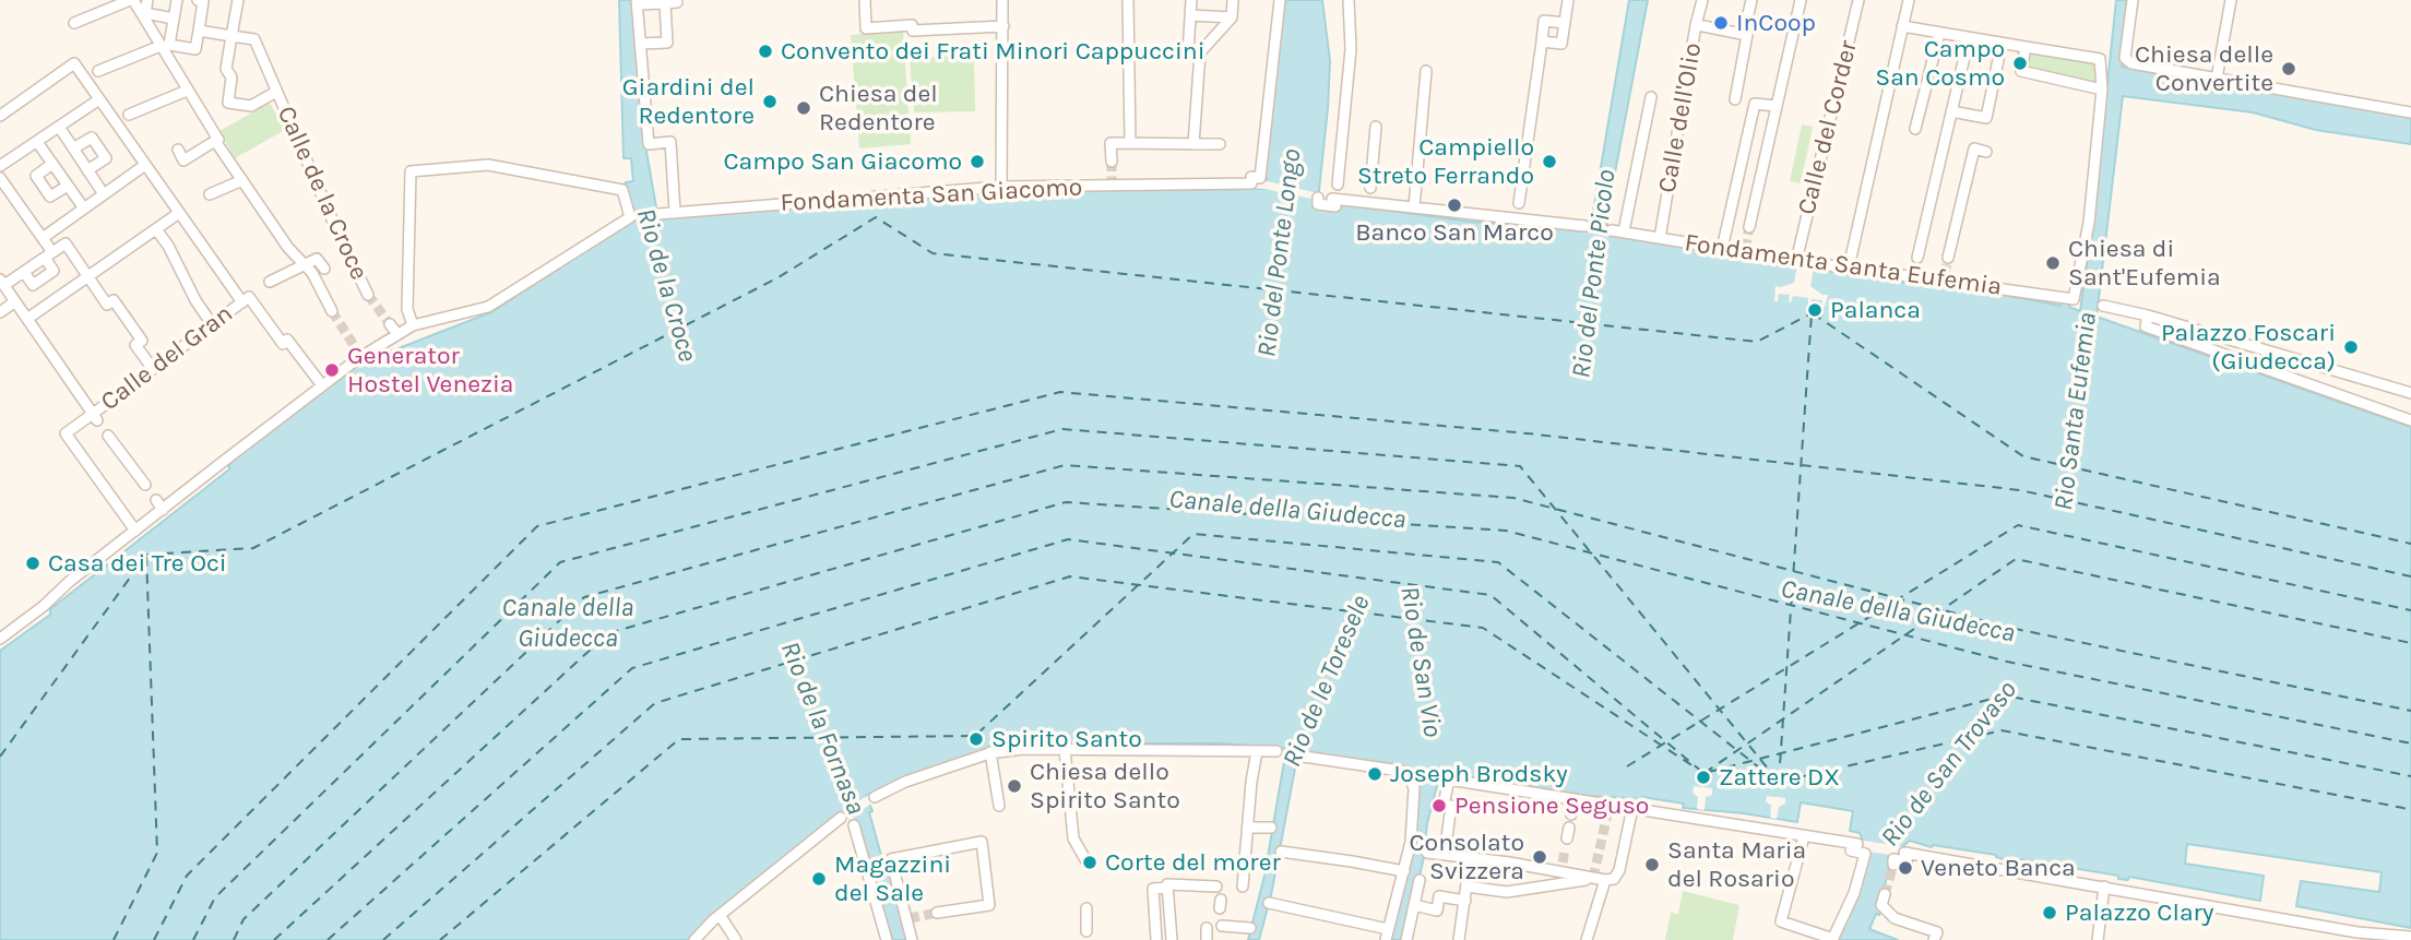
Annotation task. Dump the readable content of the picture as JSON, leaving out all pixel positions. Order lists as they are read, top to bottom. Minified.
{"streets":{"street":["Calle dell'Olio","Calle del Corder","Calle de la Croce","Fondamenta San Giacomo","Fondamenta Santa Eufemia","Calle del Gran"]},"crossings":[["Calle dell'Olio","Fondamenta Santa Eufemia"],["Calle del Corder","Fondamenta Santa Eufemia"]],"water":["Rio del Ponte Longo","Rio del Ponte Picolo","Rio de la Croce","Rio Santa Eufemia","Canale della Giudecca","Rio de San Vio","Rio de le Toresele","Rio de la Fornasa","Rio de San Trovaso"],"places":["InCoop","Convento dei Frati Minori Cappuccini","Campo San Cosmo","Chiesa delle Convertite","Giardini del Redentore","Chiesa del Redentore","Campo San Giacomo","Campiello Streto Ferrando","Banco San Marco","Chiesa di Sant'Eufemia","Palanca","Palazzo Foscari (Giudecca)","Generator Hostel Venezia","Casa dei Tre Oci","Spirito Santo","Joseph Brodsky","Zattere DX","Chiesa dello Spirito Santo","Pensione Seguso","Consolato Svizzera","Corte del morer","Santa Maria del Rosario","Veneto Banca","Magazzini del Sale","Palazzo Clary"]}
